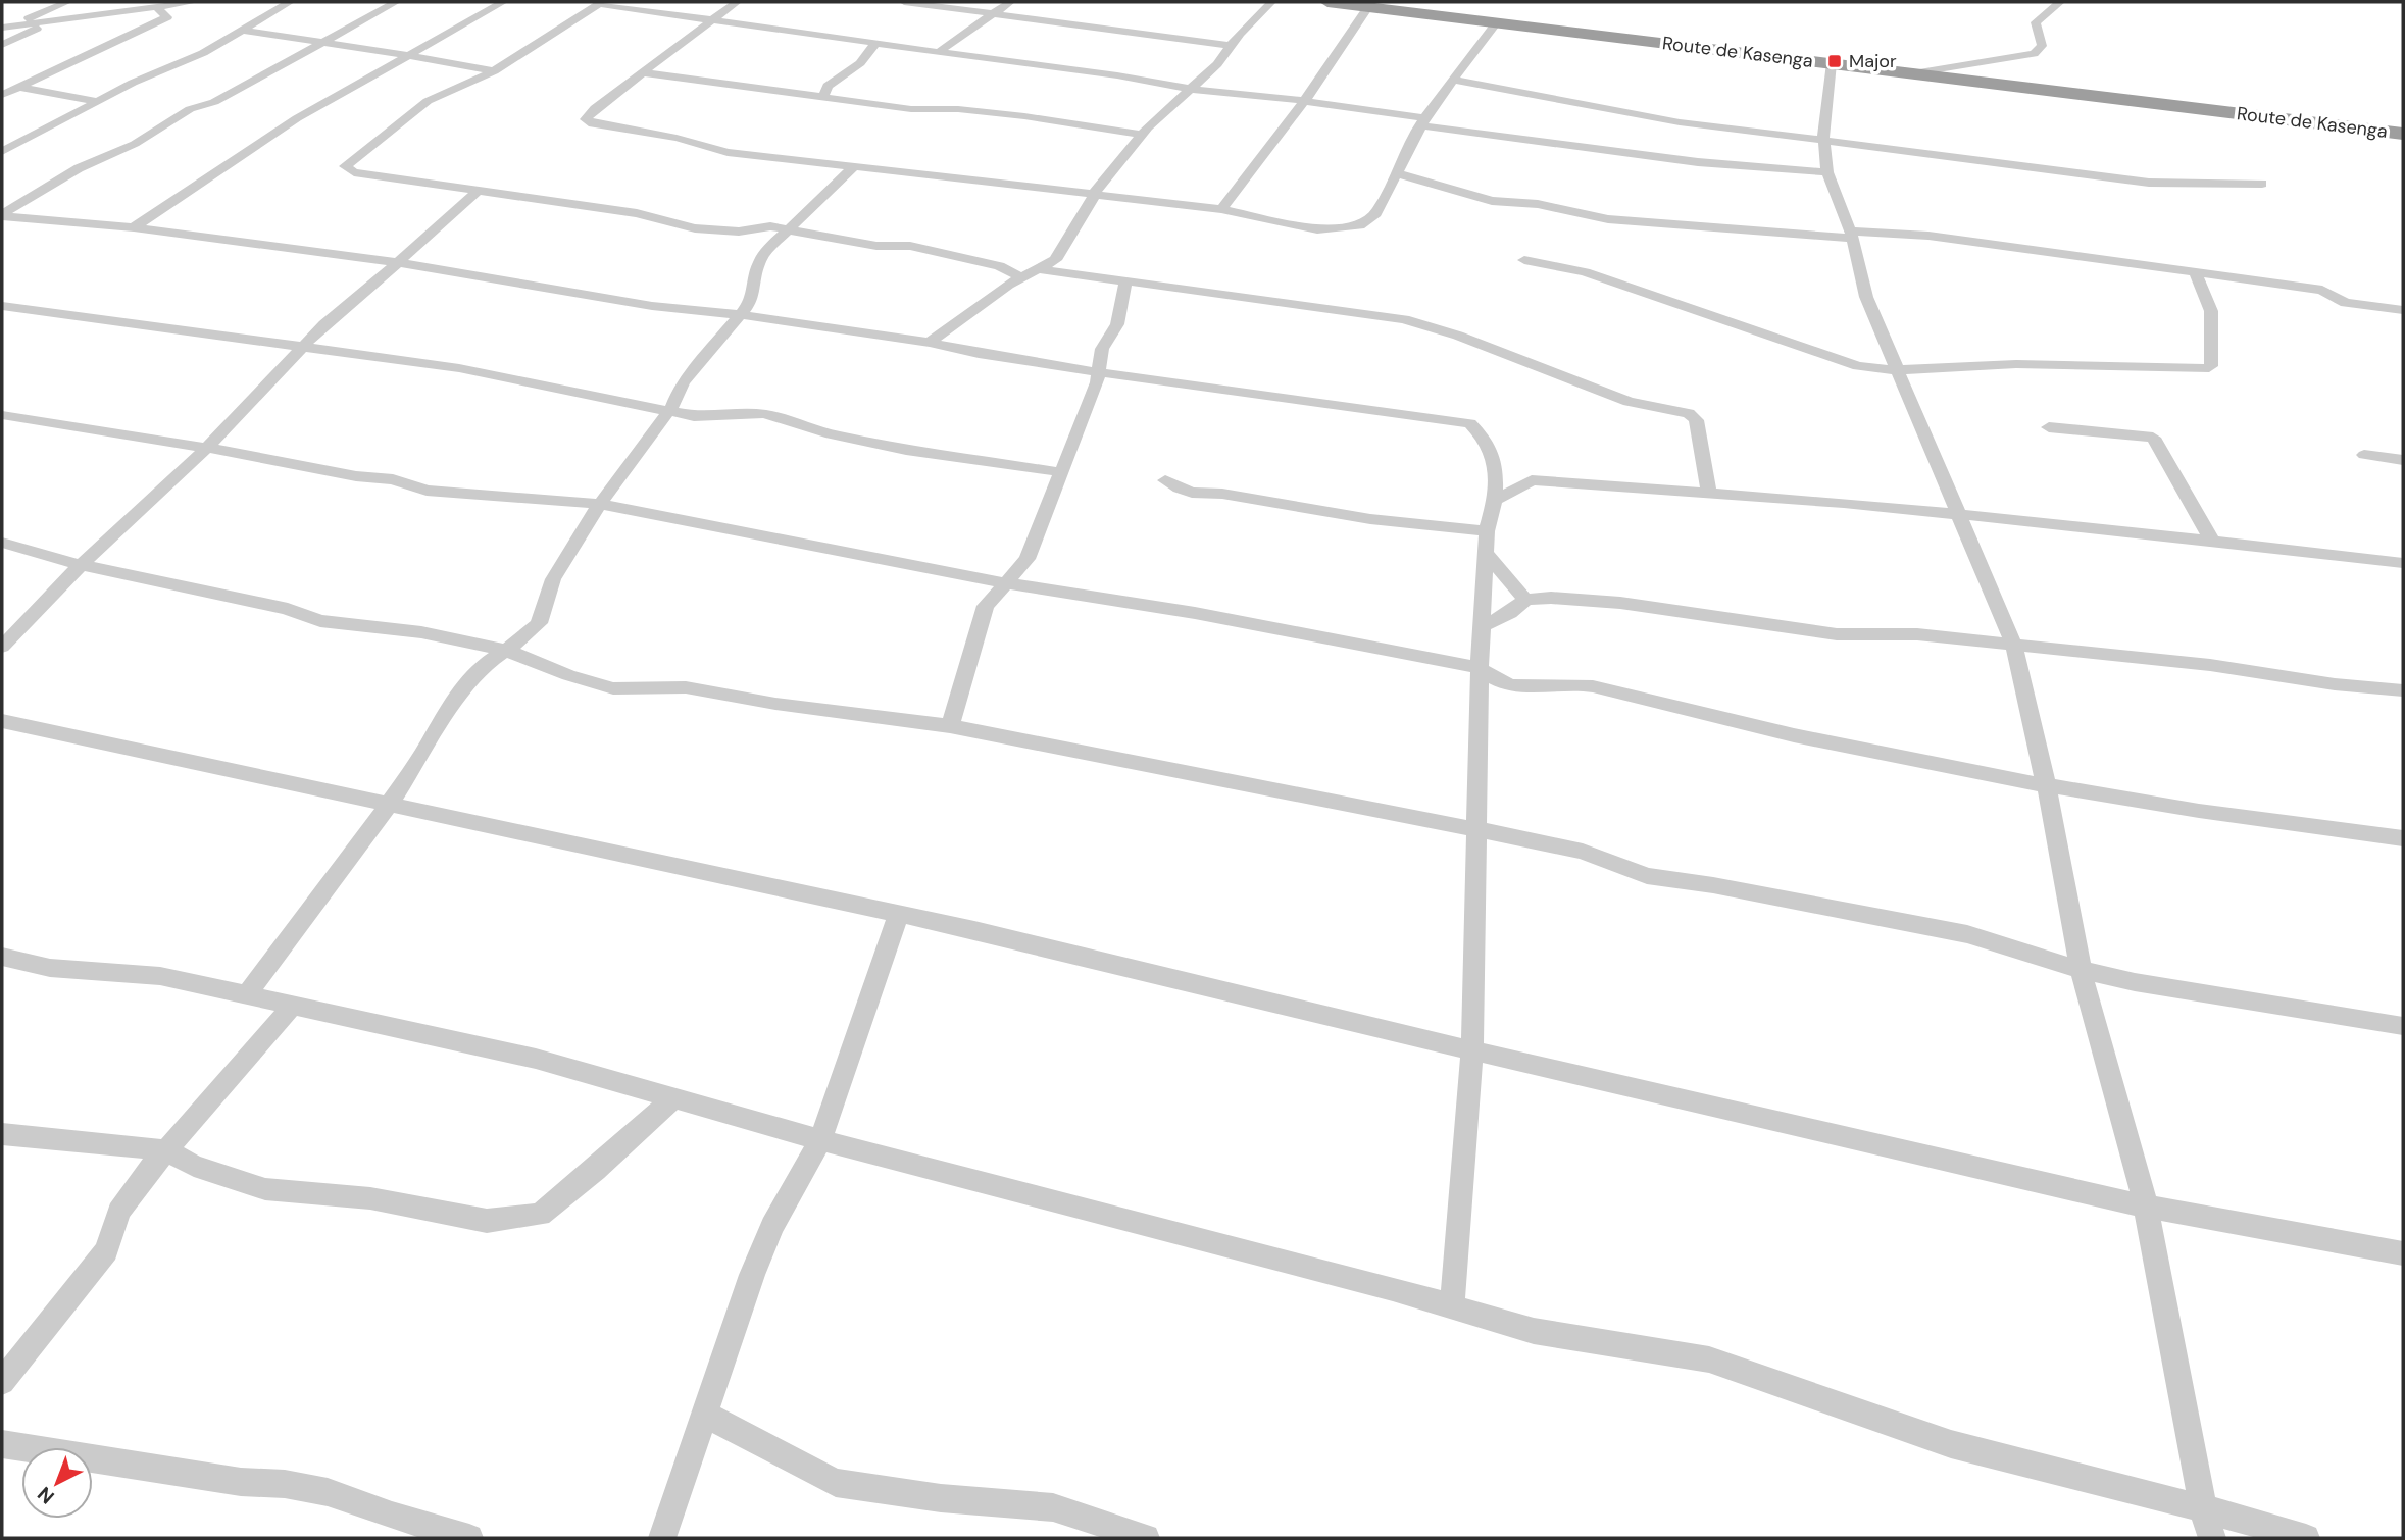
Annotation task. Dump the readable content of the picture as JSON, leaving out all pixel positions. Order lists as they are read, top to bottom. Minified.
{"streets":{"highway":["Route de Kasenga"]},"places":{"transit":["Major"]},"north":"bottom left"}
